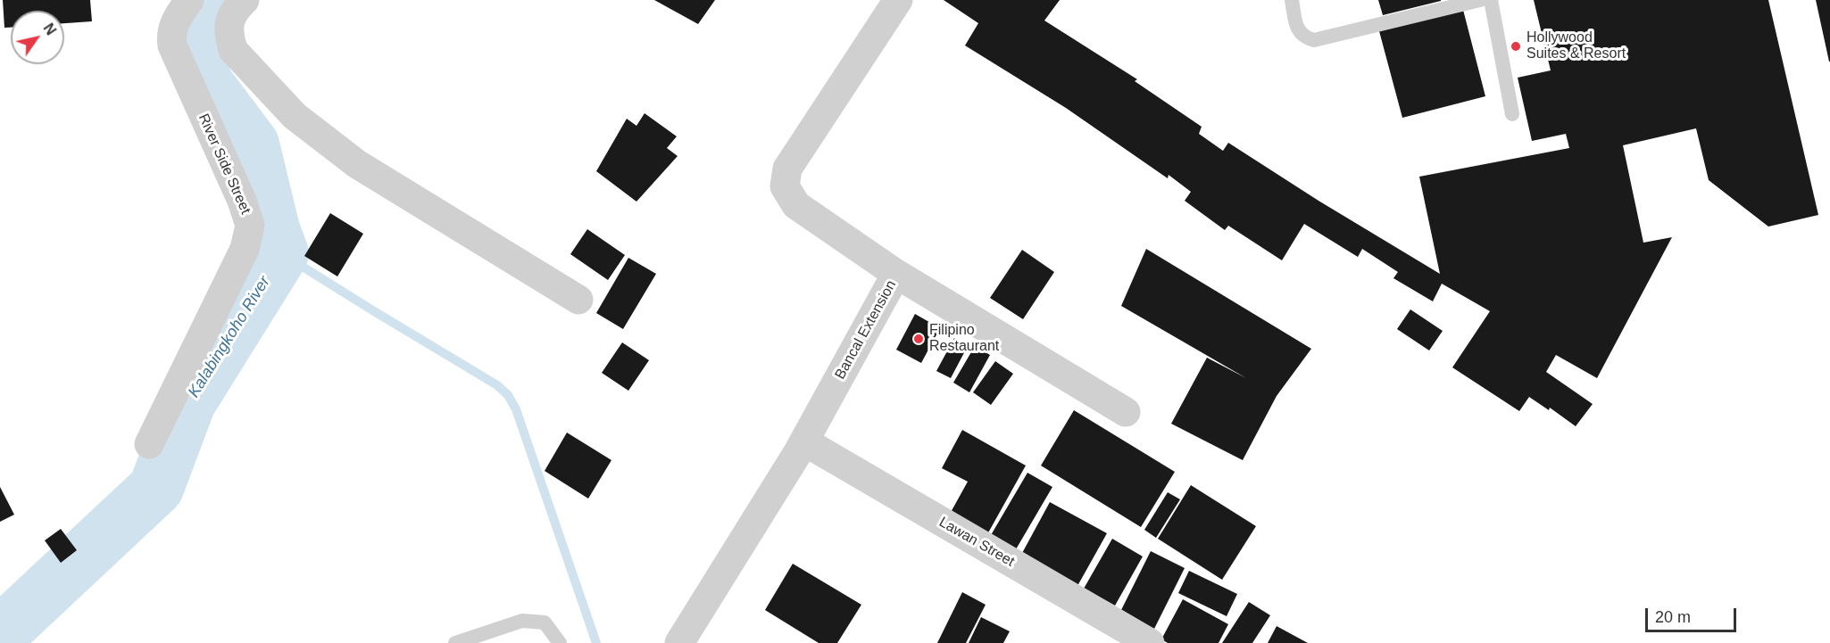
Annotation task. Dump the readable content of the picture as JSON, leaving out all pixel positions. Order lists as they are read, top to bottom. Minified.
{"streets":{"street":["River Side Street","Bancal Extension","Lawan Street"]},"crossings":[["Bancal Extension","Lawan Street"]],"water":["Kalabingkoho River"],"places":["Hollywood Suites & Resort","Filipino Restaurant"],"scale_bar":"20 m","north":"top right"}
